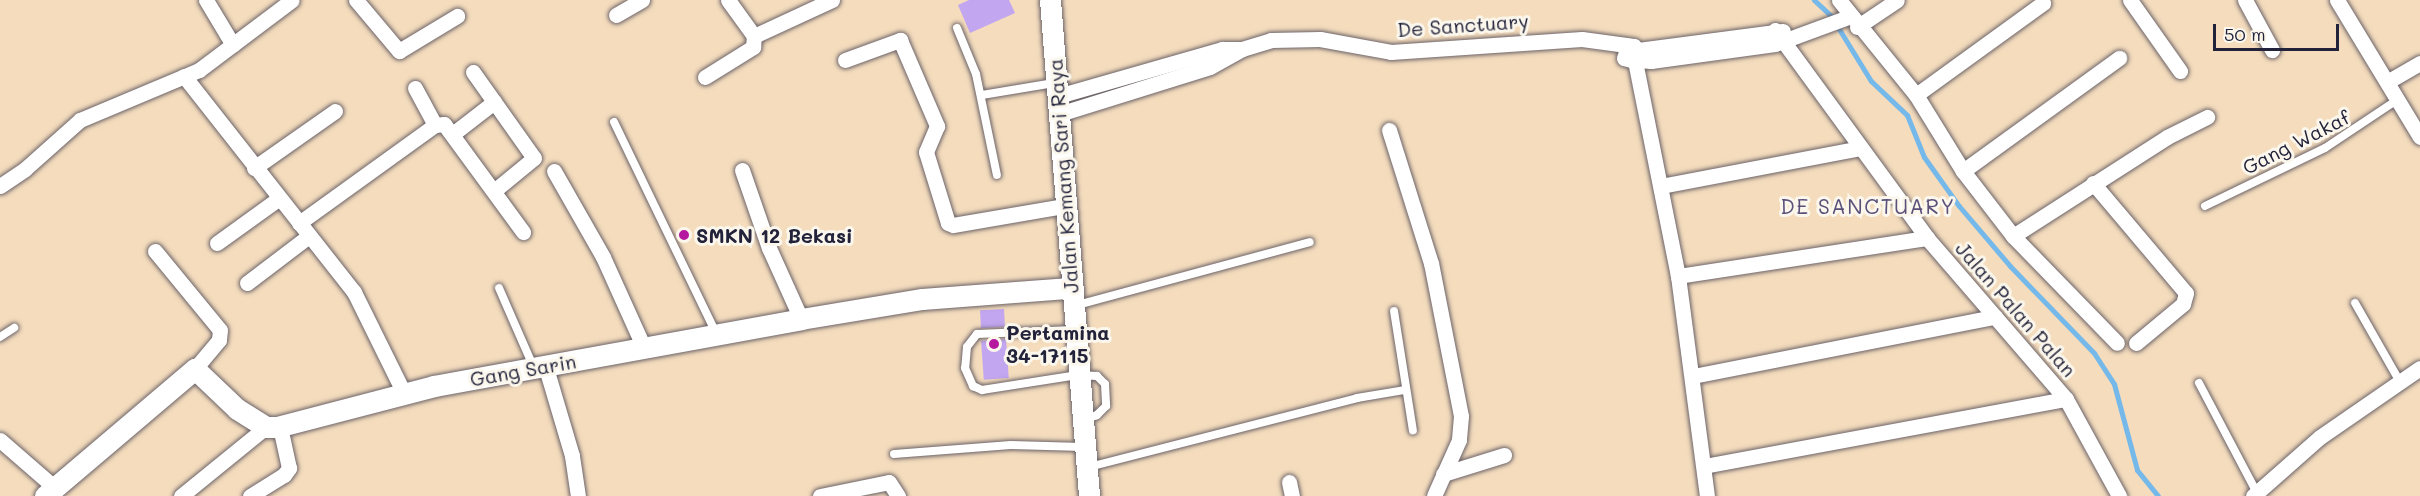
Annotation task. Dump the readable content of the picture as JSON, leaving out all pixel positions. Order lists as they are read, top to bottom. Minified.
{"streets":{"street":["De Sanctuary","Jalan Kemang Sari Raya","Jalan Palan Palan","Gang Sarin"],"lane":["Gang Wakaf"]},"crossings":[["De Sanctuary","Jalan Kemang Sari Raya"],["Jalan Kemang Sari Raya","Gang Sarin"]],"districts":["DE SANCTUARY"],"places":["SMKN 12 Bekasi","Pertamina 34-17115"],"scale_bar":"50 m"}
